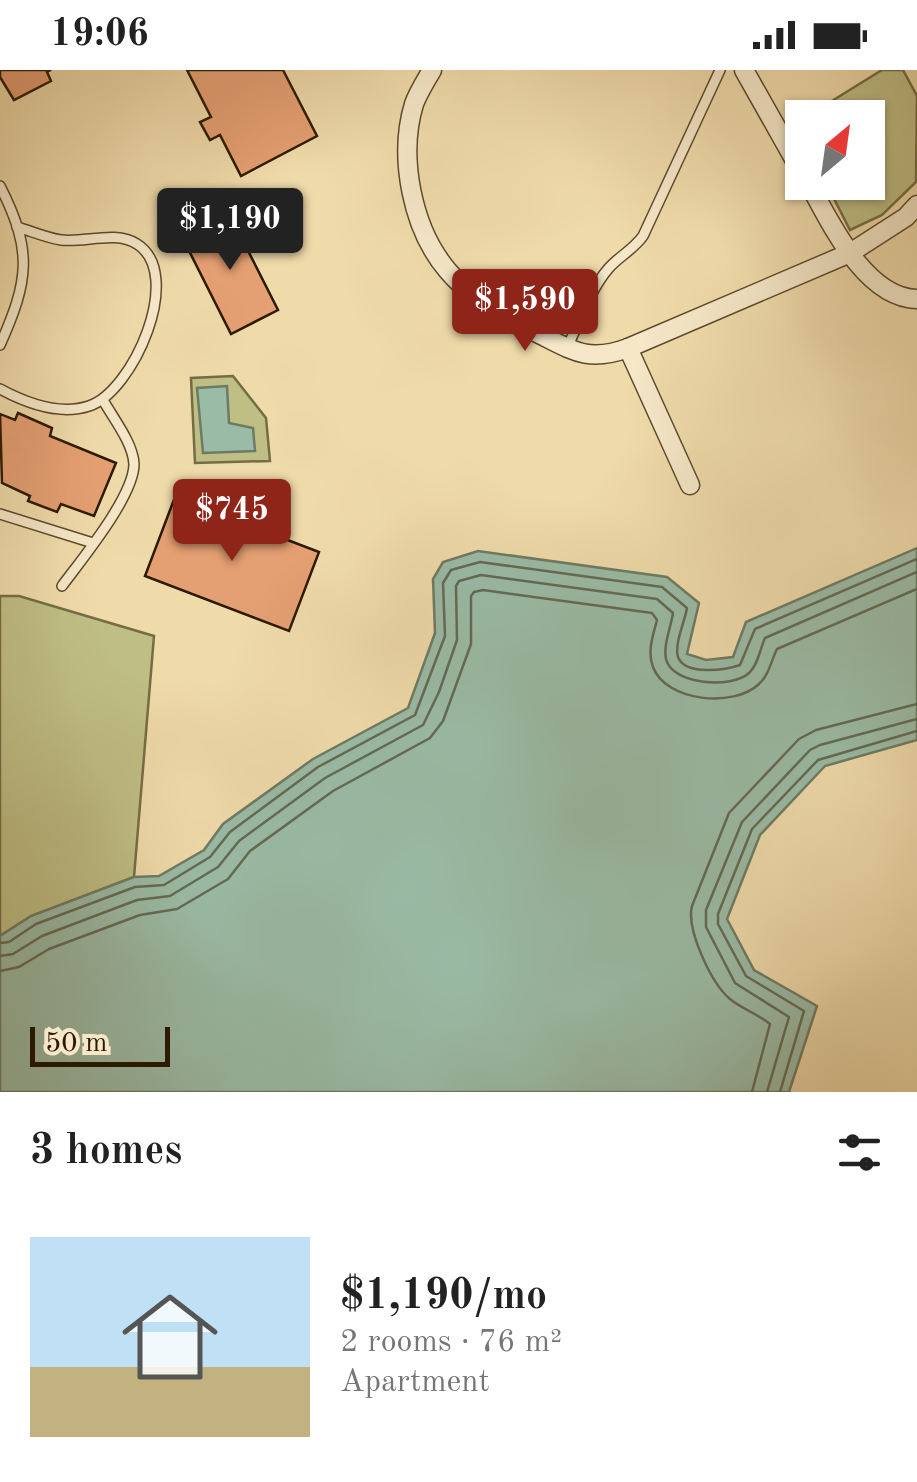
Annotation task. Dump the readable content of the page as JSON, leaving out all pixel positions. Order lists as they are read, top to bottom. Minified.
{"scale_bar":"50 m","north":"top right","page":{"status":"19:06","price":["$1,190","$1,590","$745"],"scale":"50 m","heading":"3 homes","list":[{"name":"$1,190/mo","note":"2 rooms · 76 m² · Apartment"}]}}
